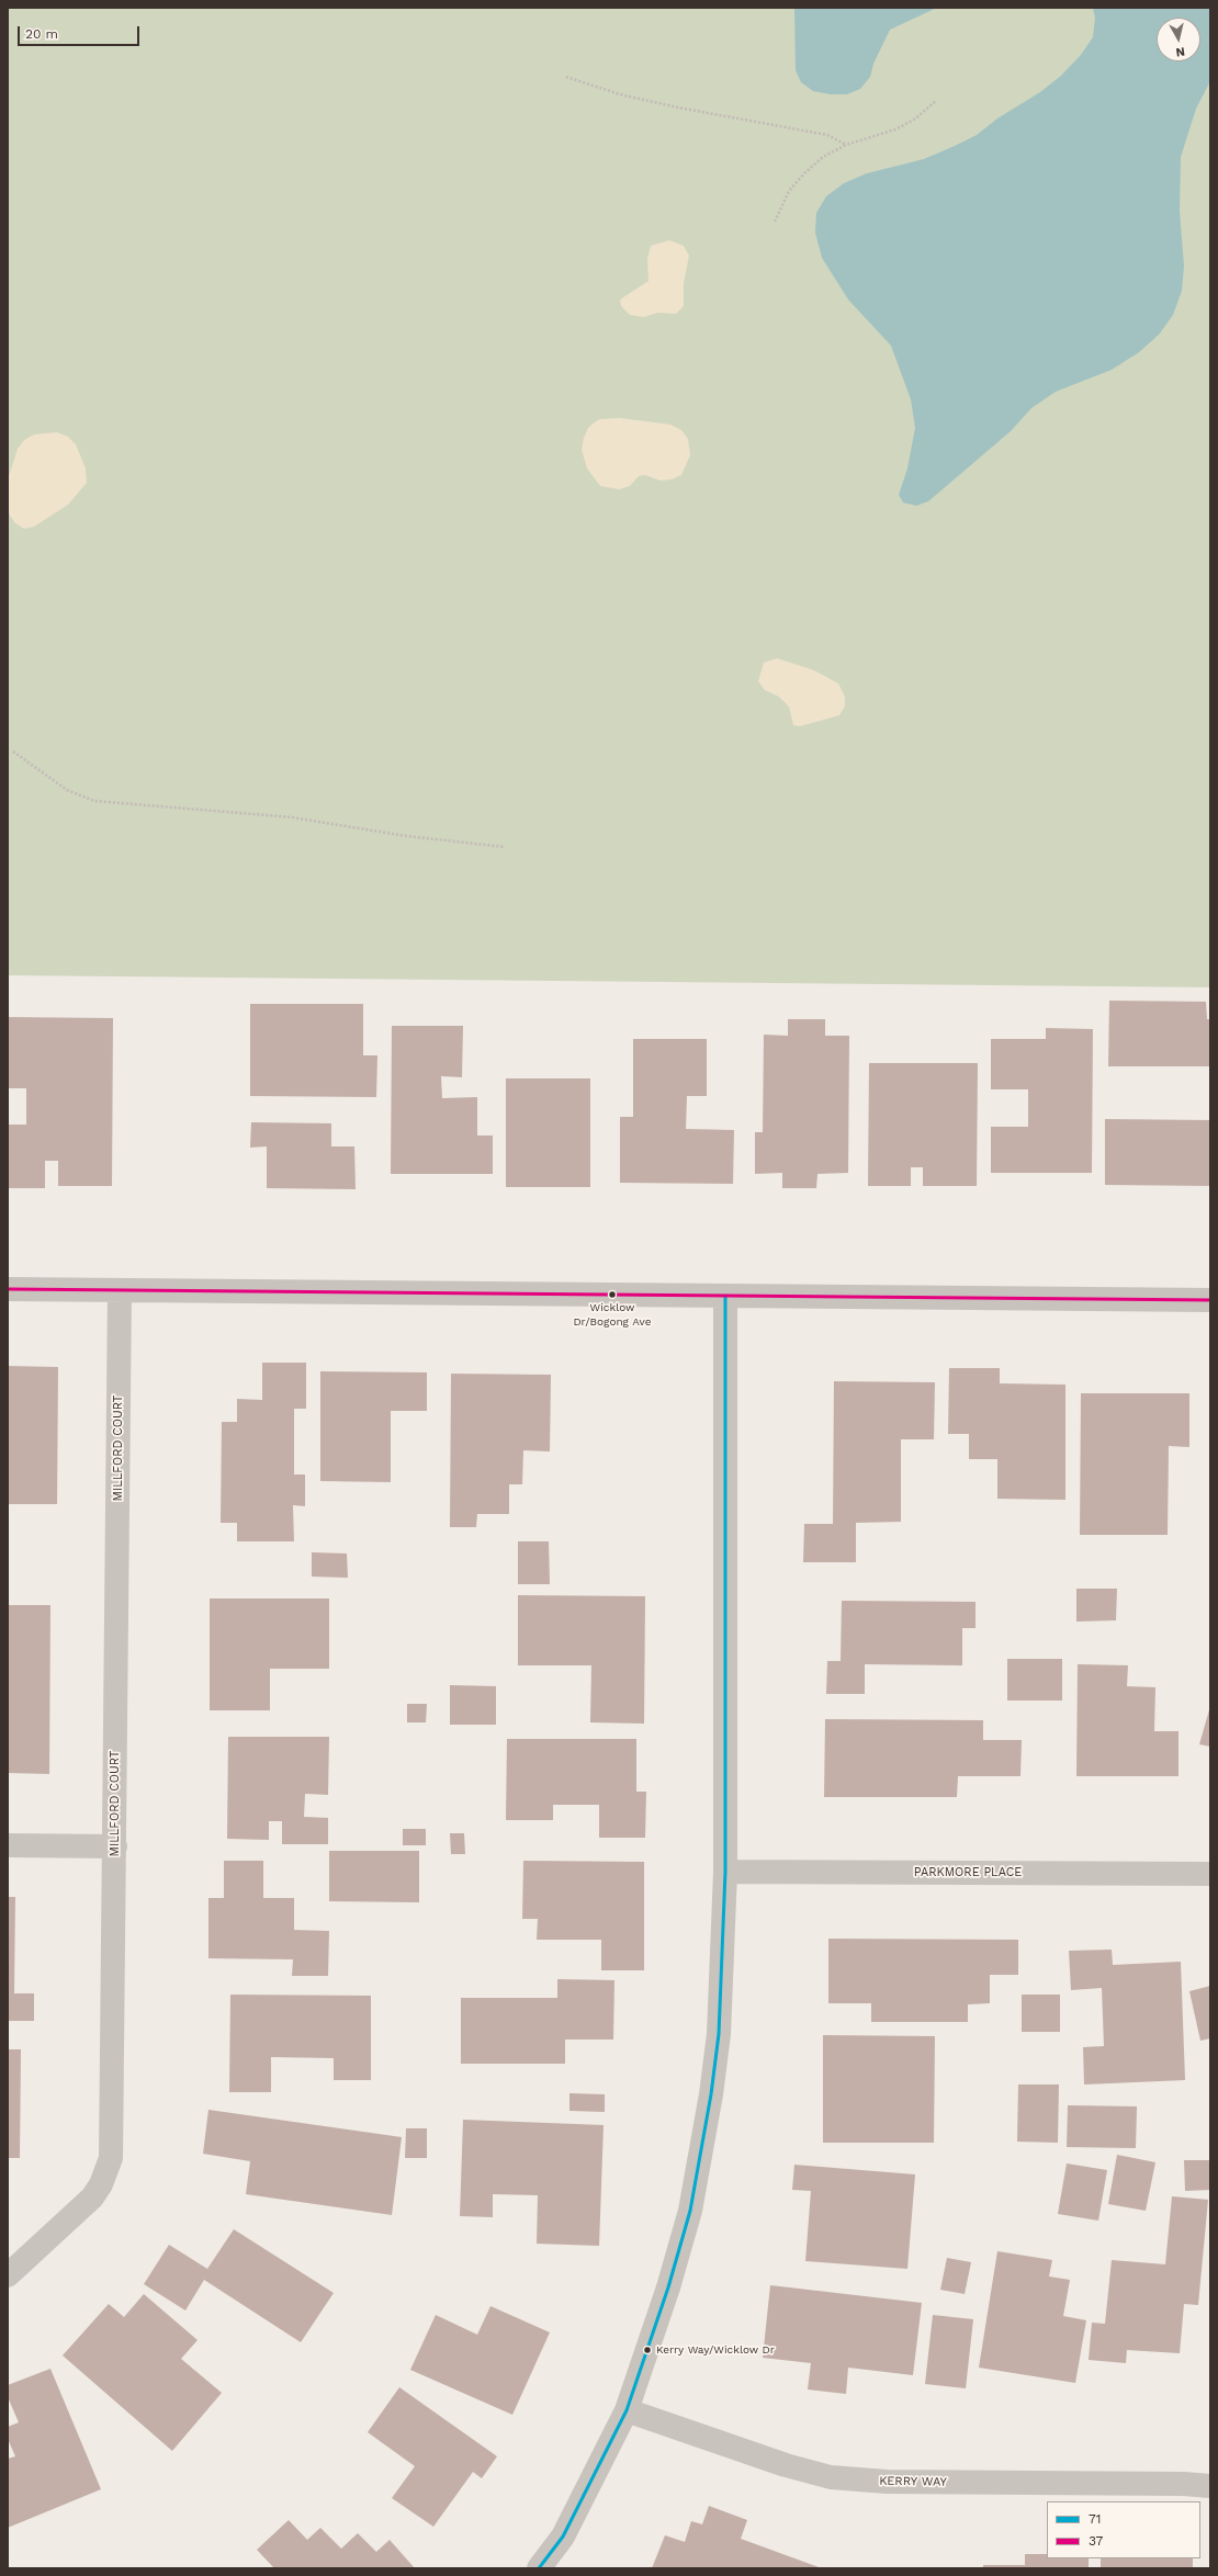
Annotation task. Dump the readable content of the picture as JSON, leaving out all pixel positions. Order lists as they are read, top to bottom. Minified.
{"streets":{"street":["MILLFORD COURT","PARKMORE PLACE","KERRY WAY"]},"places":["Wicklow Dr/Bogong Ave","Kerry Way/Wicklow Dr"],"lines":["transit line 37","transit line 71"],"legend":["71","37"],"scale_bar":"20 m","north":"bottom"}
